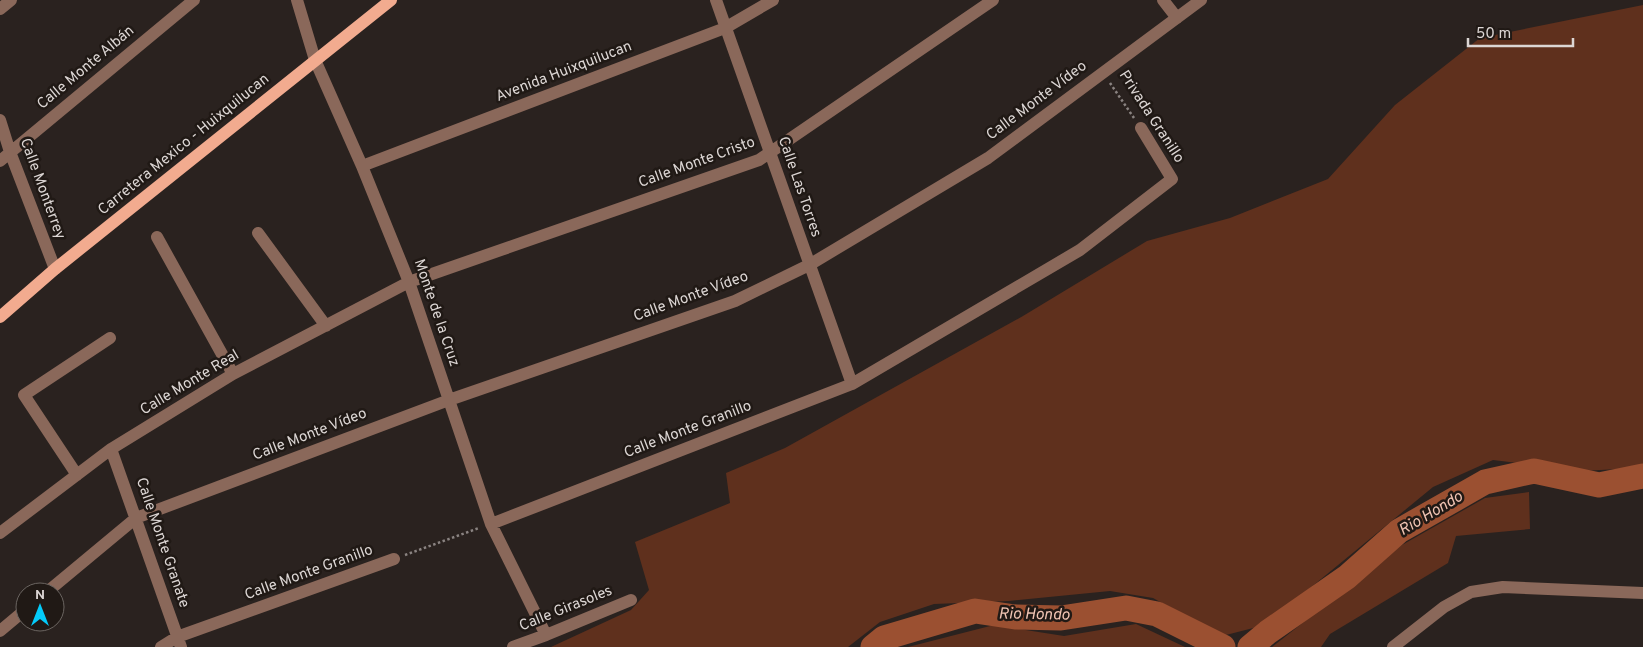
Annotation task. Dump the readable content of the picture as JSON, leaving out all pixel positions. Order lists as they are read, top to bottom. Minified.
{"streets":{"main road":["Carretera Mexico - Huixquilucan"],"street":["Calle Monte Albán","Avenida Huixquilucan","Calle Monte Vídeo","Privada Granillo","Calle Monte Cristo","Calle Las Torres","Calle Monterrey","Monte de la Cruz","Calle Monte Real","Calle Monte Granillo","Calle Monte Granate","Calle Girasoles"]},"crossings":[["Calle Monte Albán","Calle Monterrey"],["Avenida Huixquilucan","Calle Las Torres"],["Avenida Huixquilucan","Monte de la Cruz"],["Calle Monte Vídeo","Privada Granillo"],["Calle Monte Vídeo","Calle Las Torres"],["Calle Monte Vídeo","Monte de la Cruz"],["Calle Monte Vídeo","Calle Monte Granate"],["Privada Granillo","Calle Monte Granillo"],["Carretera Mexico - Huixquilucan","Calle Monterrey"],["Carretera Mexico - Huixquilucan","Monte de la Cruz"],["Calle Monte Cristo","Calle Las Torres"],["Calle Monte Cristo","Monte de la Cruz"],["Calle Monte Cristo","Calle Monte Real"],["Calle Las Torres","Calle Monte Granillo"],["Monte de la Cruz","Calle Monte Real"],["Monte de la Cruz","Calle Monte Granillo"],["Monte de la Cruz","Calle Girasoles"],["Calle Monte Real","Calle Monte Granate"],["Calle Monte Granillo","Calle Monte Granate"]],"water":["Rio Hondo"],"scale_bar":"50 m","north":"top"}
